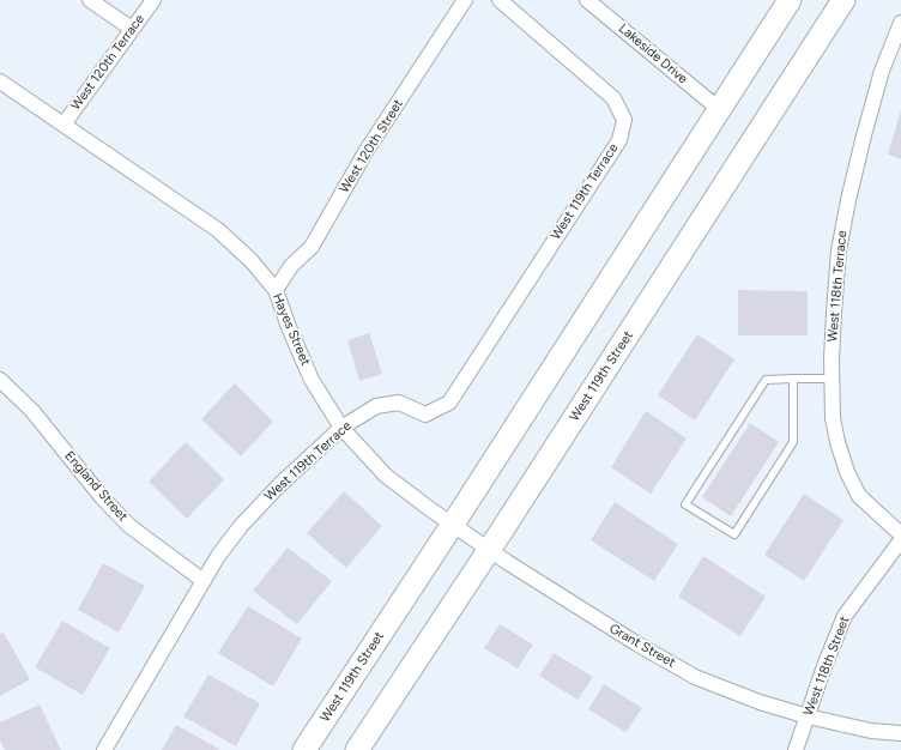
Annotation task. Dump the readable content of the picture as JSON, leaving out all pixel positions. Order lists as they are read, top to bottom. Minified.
{"streets":{"main road":["West 119th Street"],"street":["Lakeside Drive","West 120th Terrace","West 120th Street","West 119th Terrace","West 118th Terrace","Hayes Street","England Street","Grant Street","West 118th Street"]},"crossings":[["Lakeside Drive","West 119th Street"],["West 120th Terrace","Hayes Street"],["West 120th Street","Hayes Street"],["West 119th Terrace","Hayes Street"],["West 119th Terrace","England Street"],["Hayes Street","West 119th Street"],["Hayes Street","Grant Street"],["West 119th Street","Grant Street"],["Grant Street","West 118th Street"]]}
